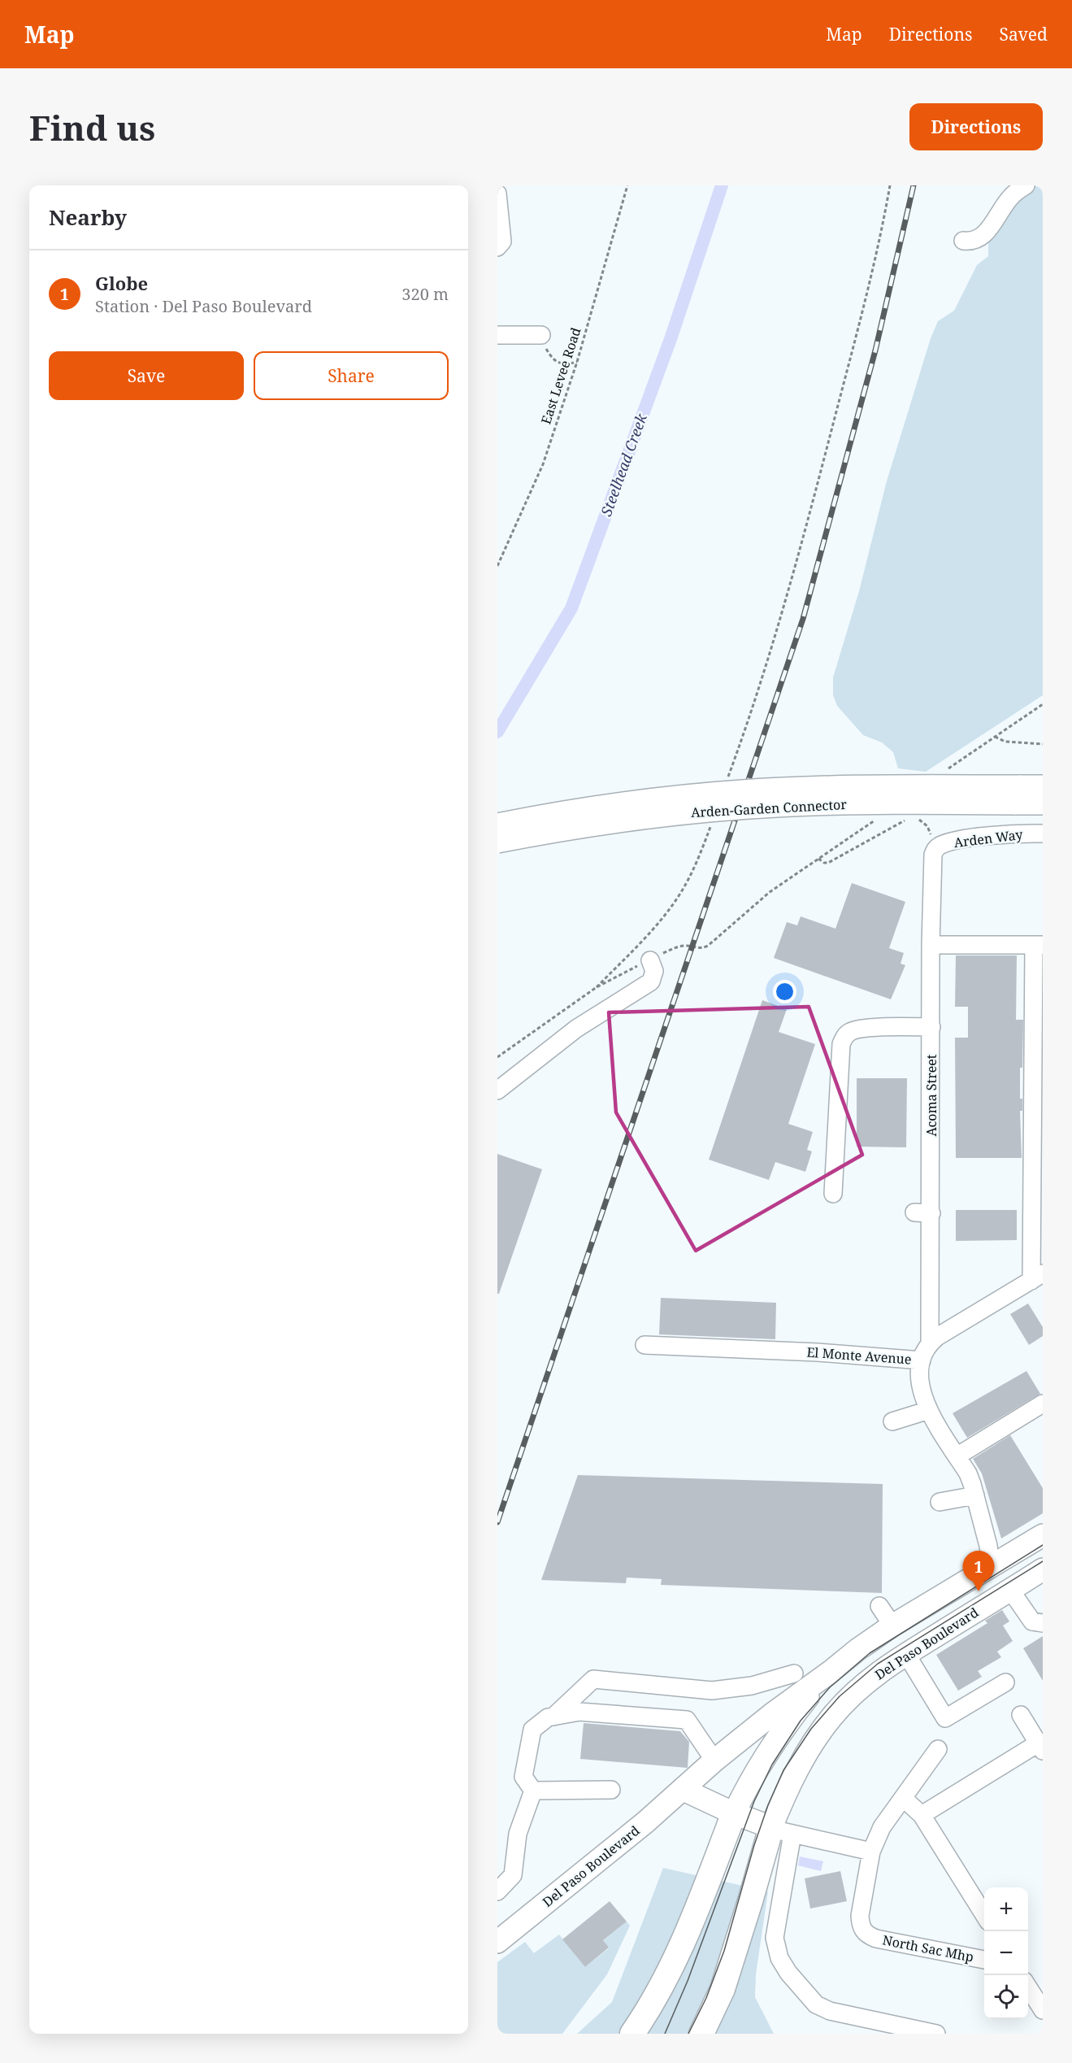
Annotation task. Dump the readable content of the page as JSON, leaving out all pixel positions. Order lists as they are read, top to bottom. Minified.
{"streets":{"main road":["Arden-Garden Connector","Del Paso Boulevard"],"street":["Arden Way","Acoma Street","El Monte Avenue","North Sac Mhp"],"path":["East Levee Road"]},"crossings":[["Arden Way","Acoma Street"],["Acoma Street","El Monte Avenue"]],"water":["Steelhead Creek"],"page":{"header":"Map","nav":["Map","Directions","Saved"],"buttons":["Directions",["Save","Share"]],"title":"Find us","heading":"Nearby","list":[{"mark":"1","name":"Globe","note":"Station · Del Paso Boulevard","value":"320 m"}],"pins":"1","map_buttons":["+","−"]}}
